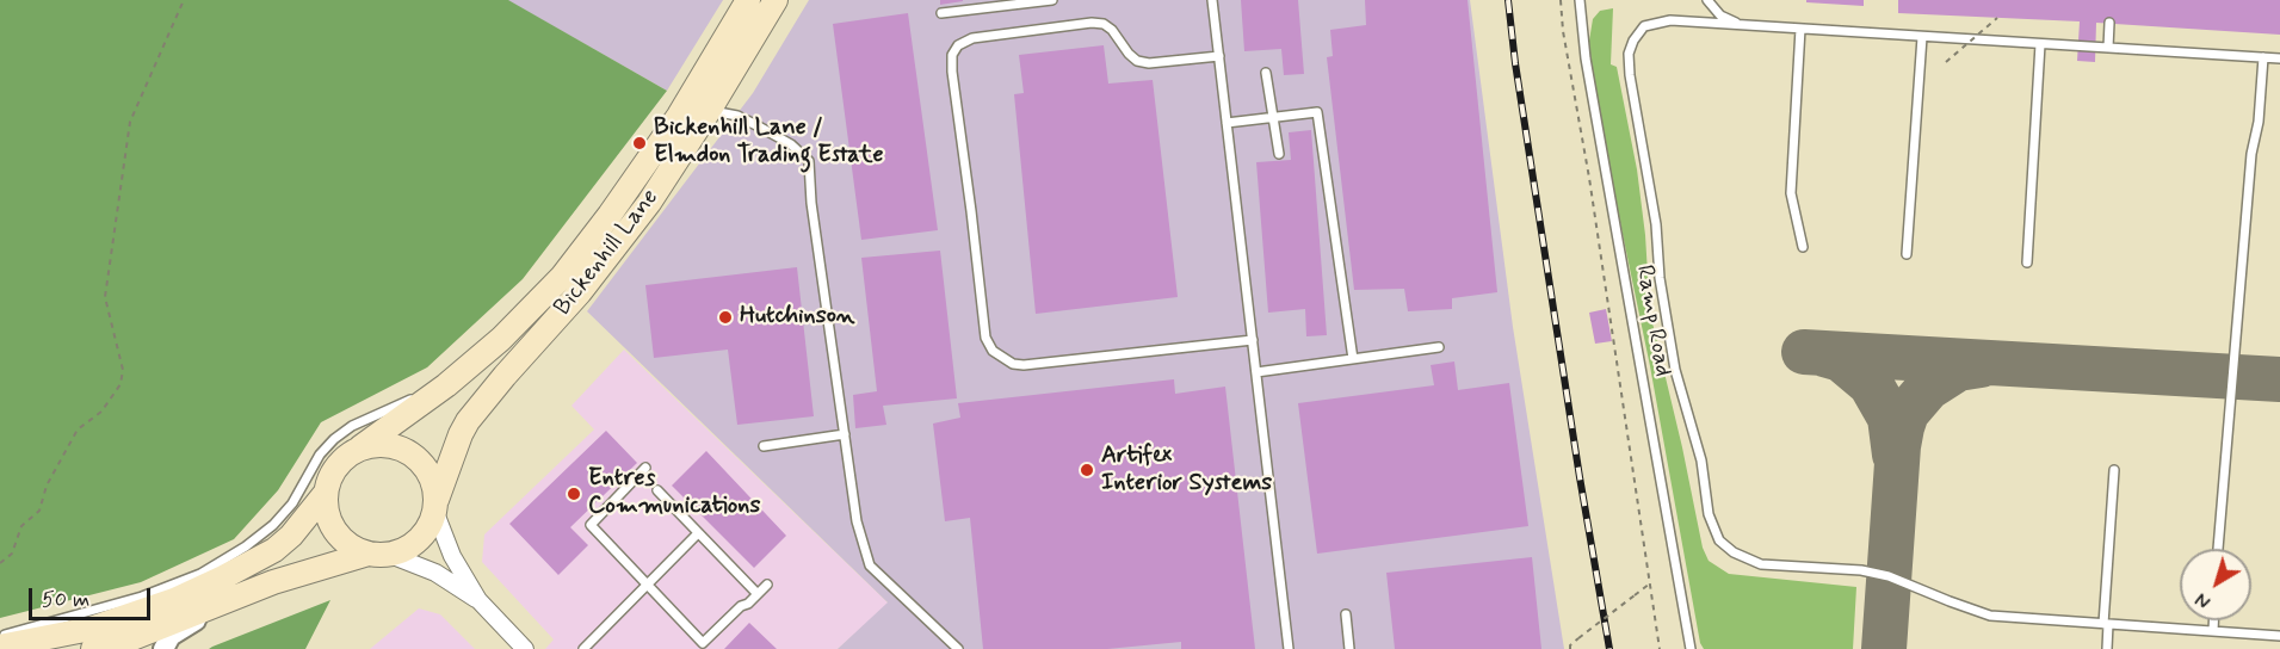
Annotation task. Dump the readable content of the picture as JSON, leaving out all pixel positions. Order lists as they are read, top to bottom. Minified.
{"streets":{"main road":["Bickenhill Lane"],"lane":["Ramp Road"]},"places":["Bickenhill Lane / Elmdon Trading Estate","Hutchinson","Artifex Interior Systems","Entres Communications"],"scale_bar":"50 m","north":"bottom left"}
